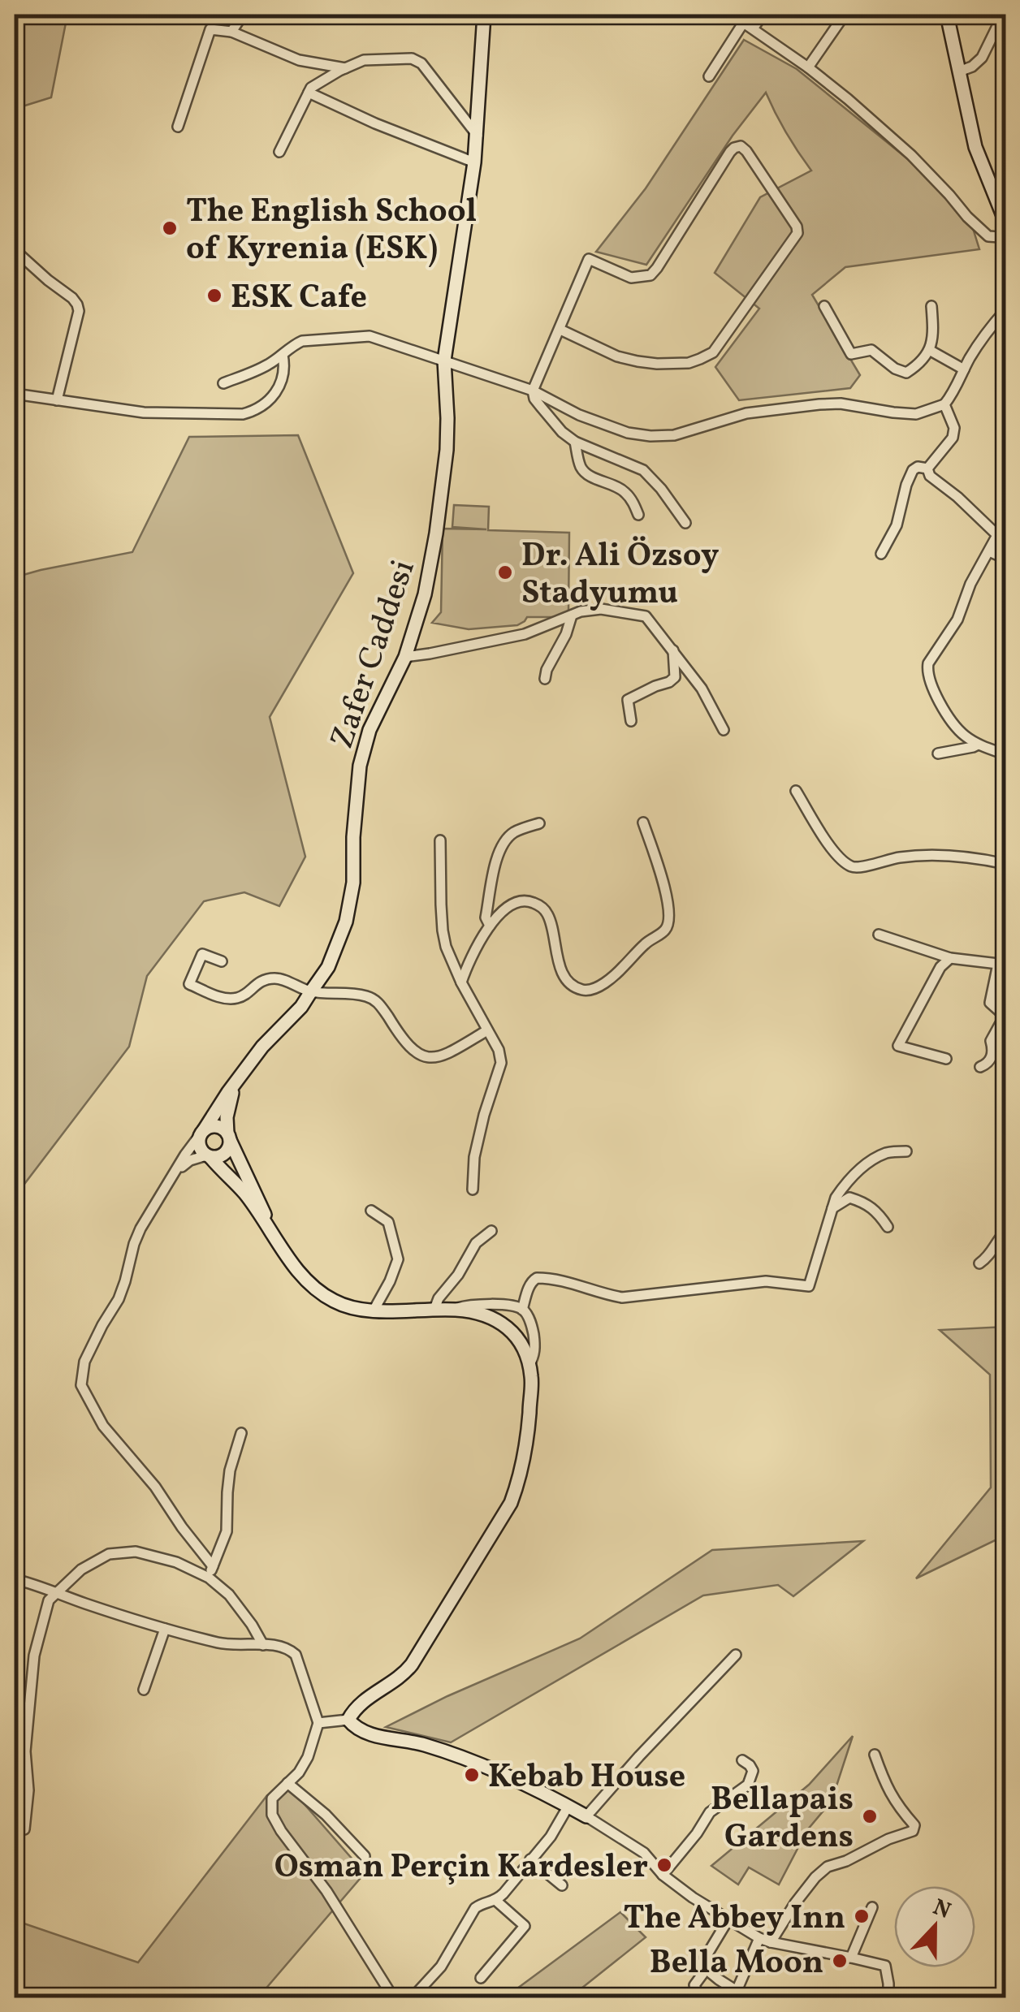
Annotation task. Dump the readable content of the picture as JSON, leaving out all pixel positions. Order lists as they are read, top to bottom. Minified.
{"streets":{"street":["Zafer Caddesi"]},"places":["The English School of Kyrenia (ESK)","ESK Cafe","Dr. Ali Özsoy Stadyumu","Kebab House","Bellapais Gardens","Osman Perçin Kardesler","The Abbey Inn","Bella Moon"],"north":"top"}
